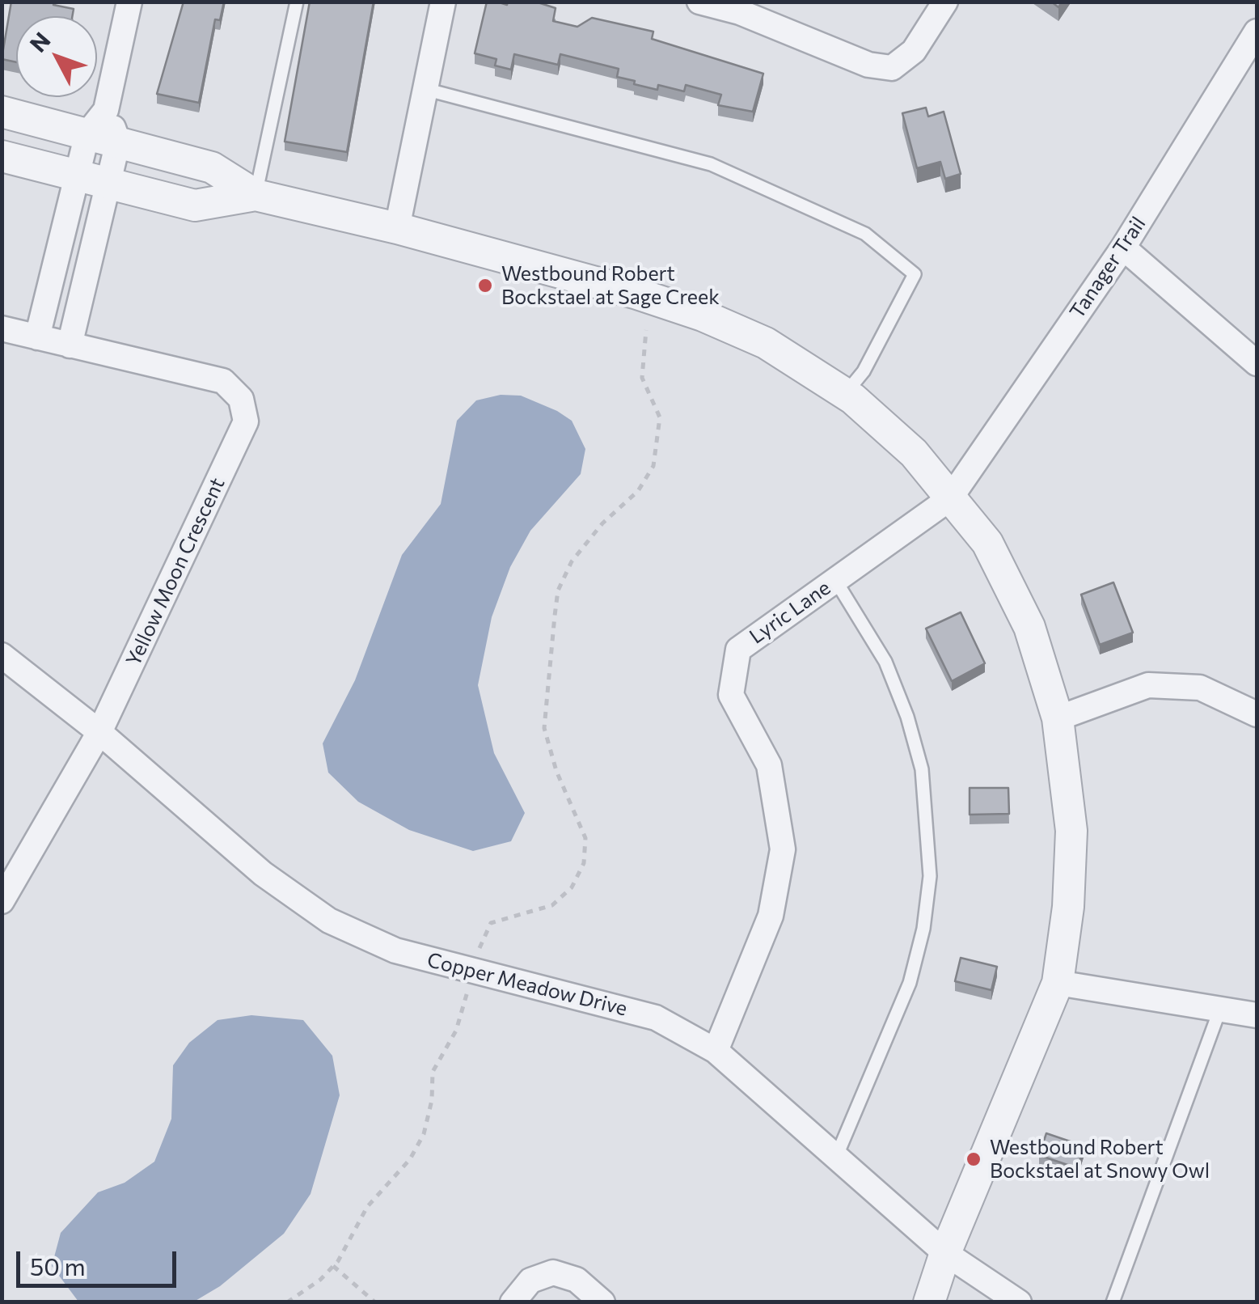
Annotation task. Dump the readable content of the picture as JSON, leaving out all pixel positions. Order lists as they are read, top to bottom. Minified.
{"streets":{"street":["Tanager Trail","Yellow Moon Crescent","Lyric Lane","Copper Meadow Drive"]},"crossings":[["Tanager Trail","Lyric Lane"],["Yellow Moon Crescent","Copper Meadow Drive"],["Lyric Lane","Copper Meadow Drive"]],"places":["Westbound Robert Bockstael at Sage Creek","Westbound Robert Bockstael at Snowy Owl"],"scale_bar":"50 m","north":"top left"}
